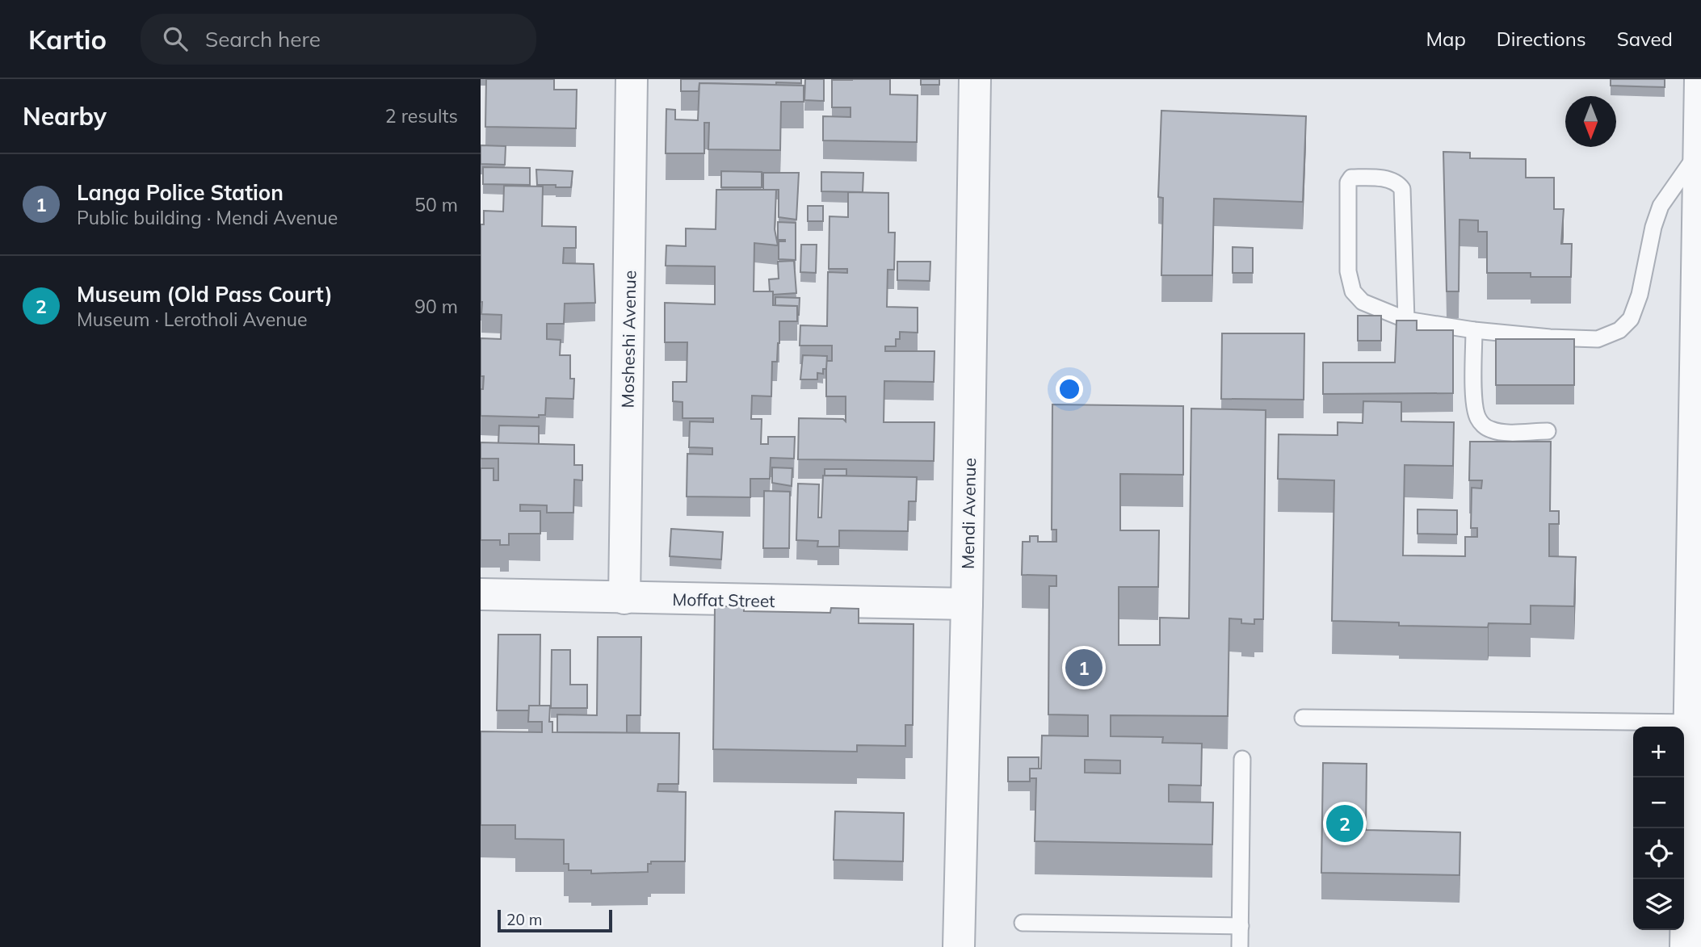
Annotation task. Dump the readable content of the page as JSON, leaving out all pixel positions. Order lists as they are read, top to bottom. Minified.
{"streets":{"street":["Mosheshi Avenue","Mendi Avenue","Moffat Street"]},"crossings":[["Mosheshi Avenue","Moffat Street"],["Mendi Avenue","Moffat Street"]],"scale_bar":"20 m","north":"bottom","page":{"header":"Kartio","search":"Search here","nav":["Map","Directions","Saved"],"heading":["Nearby","2 results"],"list":[{"mark":"1","name":"Langa Police Station","note":"Public building · Mendi Avenue","value":"50 m"},{"mark":"2","name":"Museum (Old Pass Court)","note":"Museum · Lerotholi Avenue","value":"90 m"}],"pins":["1","2"],"map_buttons":["+","−"],"scale":"20 m"}}
